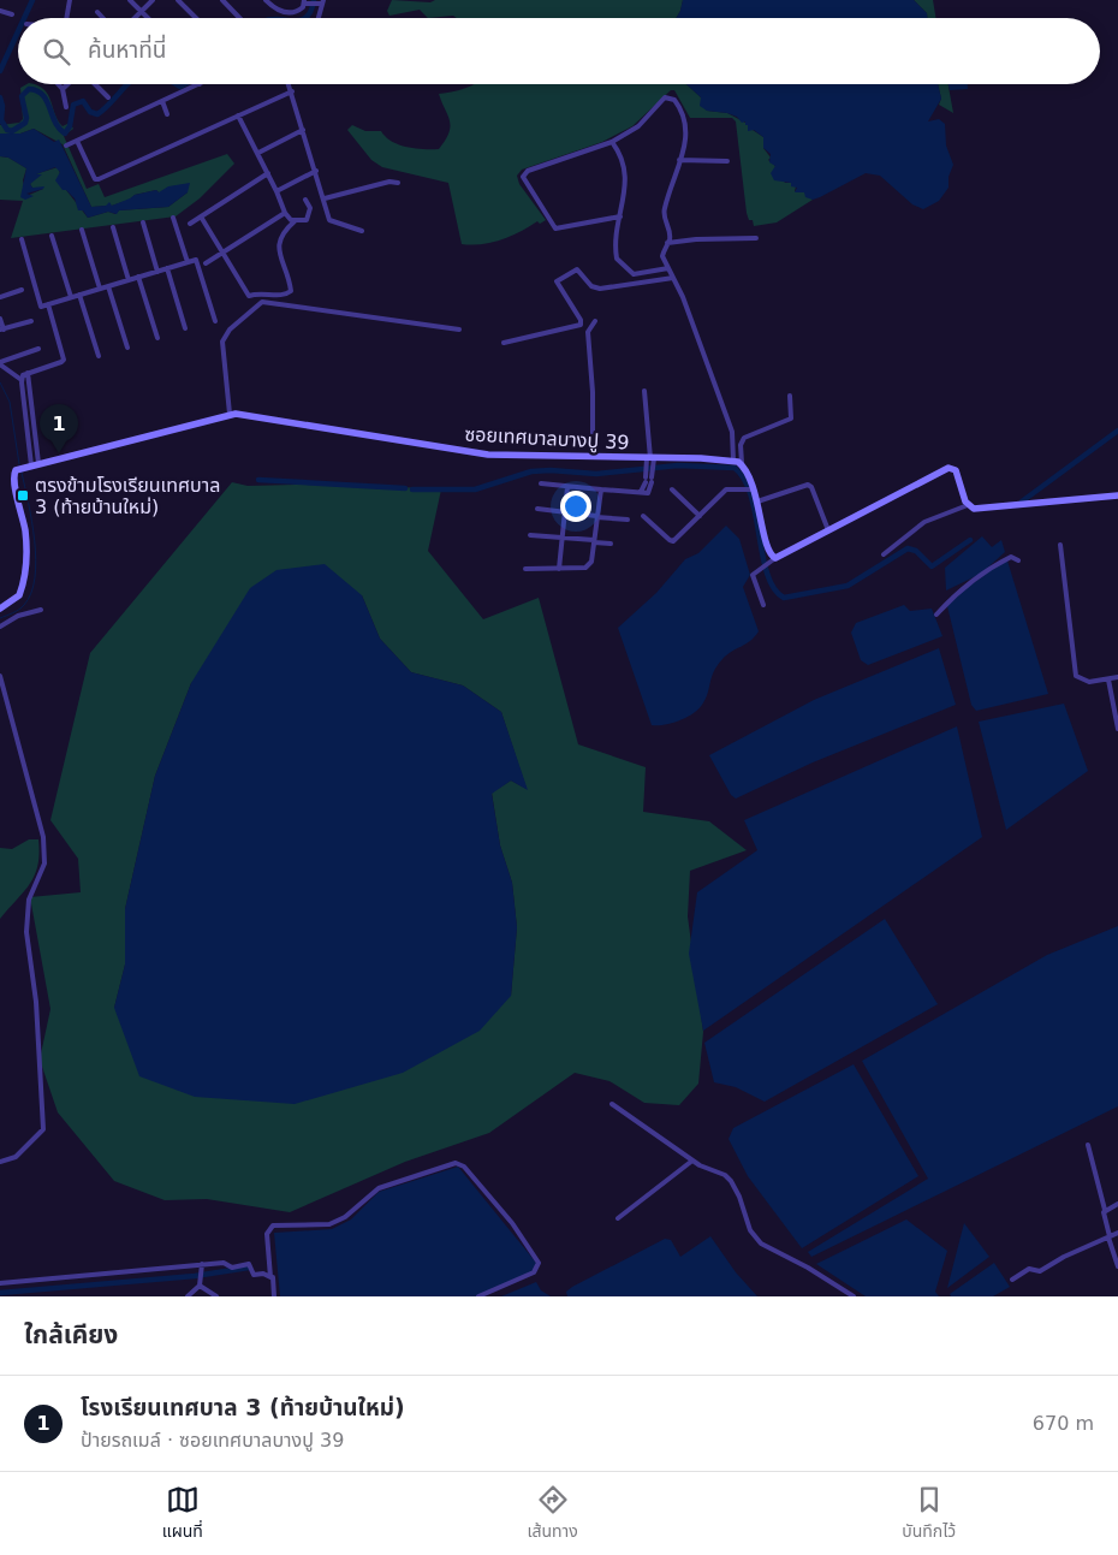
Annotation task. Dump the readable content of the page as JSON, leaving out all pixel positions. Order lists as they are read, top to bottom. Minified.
{"streets":{"street":["ซอยเทศบาลบางปู 39"]},"places":{"transit":["ตรงข้ามโรงเรียนเทศบาล 3 (ท้ายบ้านใหม่)"]},"page":{"search":"ค้นหาที่นี่","pins":"1","heading":"ใกล้เคียง","list":[{"mark":"1","name":"โรงเรียนเทศบาล 3 (ท้ายบ้านใหม่)","note":"ป้ายรถเมล์ · ซอยเทศบาลบางปู 39","value":"670 m"}],"nav":["แผนที่","เส้นทาง","บันทึกไว้"]}}
